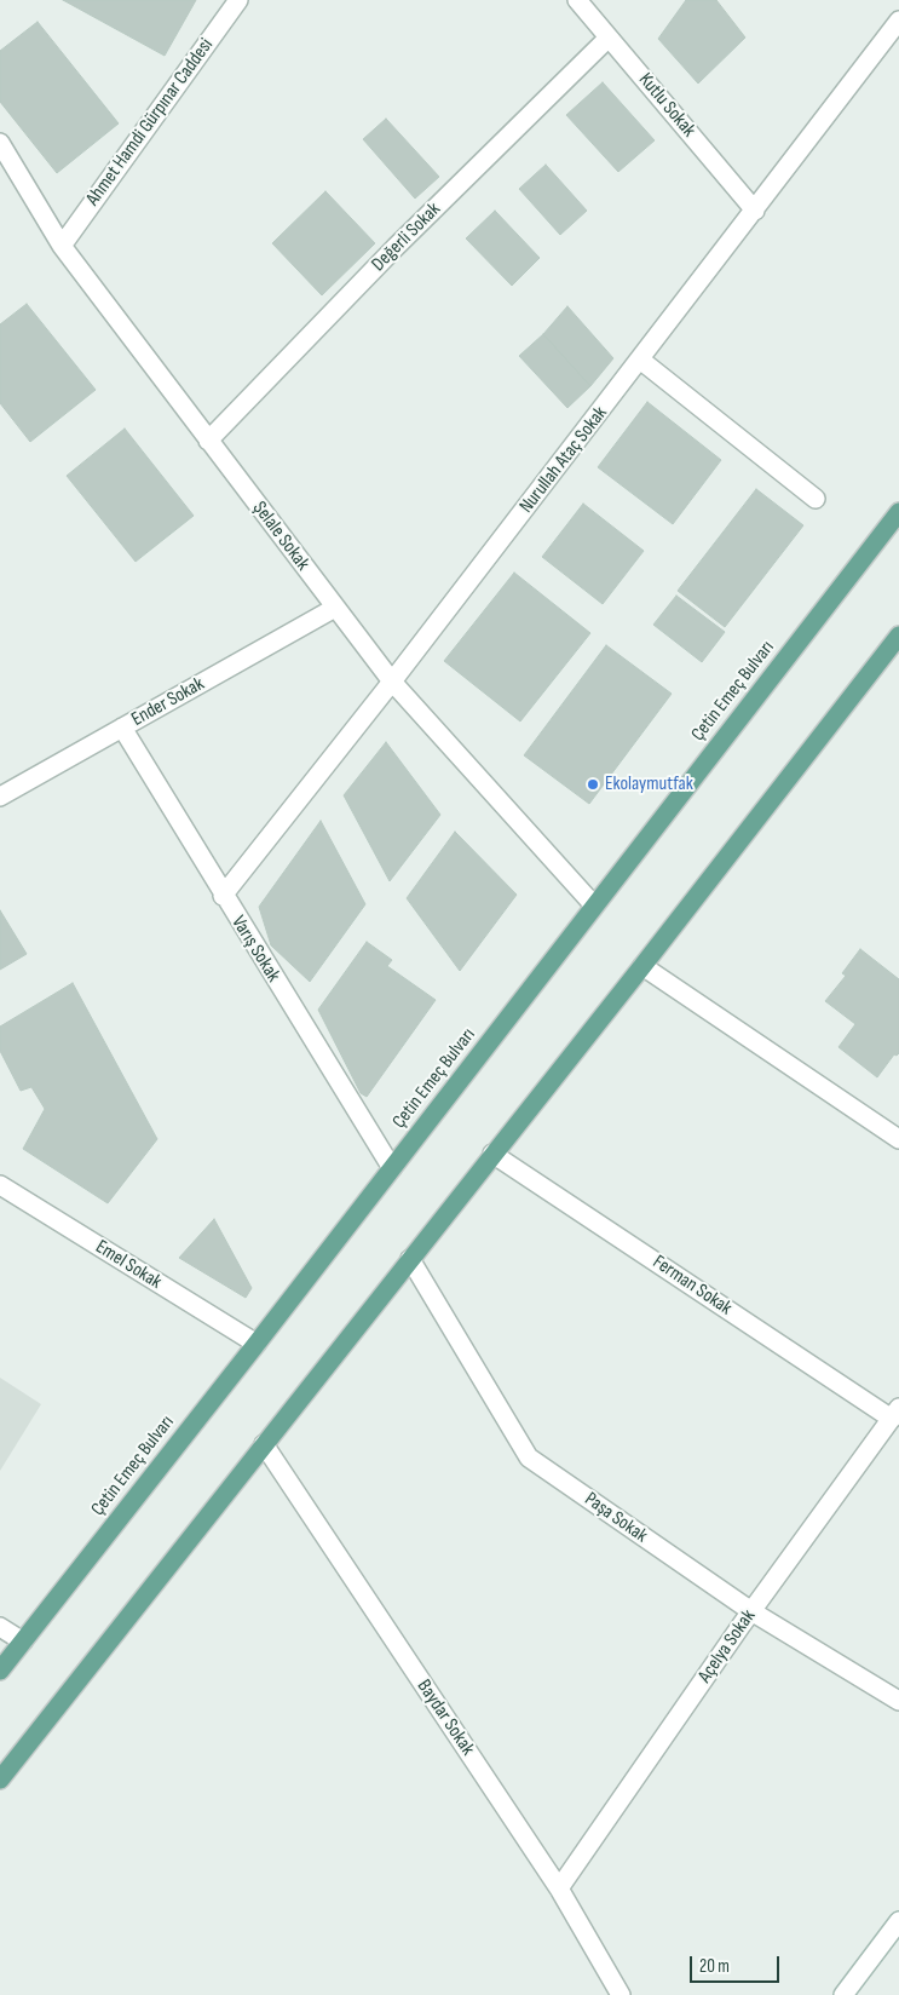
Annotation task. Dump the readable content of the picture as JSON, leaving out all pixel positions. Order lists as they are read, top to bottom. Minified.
{"streets":{"main road":["Çetin Emeç Bulvarı"],"street":["Kutlu Sokak","Ahmet Hamdi Gürpınar Caddesi","Değerli Sokak","Nurullah Ataç Sokak","Şelale Sokak","Ender Sokak","Varış Sokak","Emel Sokak","Ferman Sokak","Paşa Sokak","Açelya Sokak","Baydar Sokak"]},"crossings":[["Kutlu Sokak","Değerli Sokak"],["Kutlu Sokak","Nurullah Ataç Sokak"],["Ahmet Hamdi Gürpınar Caddesi","Şelale Sokak"],["Değerli Sokak","Şelale Sokak"],["Nurullah Ataç Sokak","Şelale Sokak"],["Nurullah Ataç Sokak","Varış Sokak"],["Şelale Sokak","Çetin Emeç Bulvarı"],["Şelale Sokak","Ender Sokak"],["Çetin Emeç Bulvarı","Varış Sokak"],["Çetin Emeç Bulvarı","Emel Sokak"],["Ender Sokak","Varış Sokak"],["Ferman Sokak","Açelya Sokak"],["Paşa Sokak","Açelya Sokak"],["Açelya Sokak","Baydar Sokak"]],"places":["Ekolaymutfak"],"scale_bar":"20 m"}
